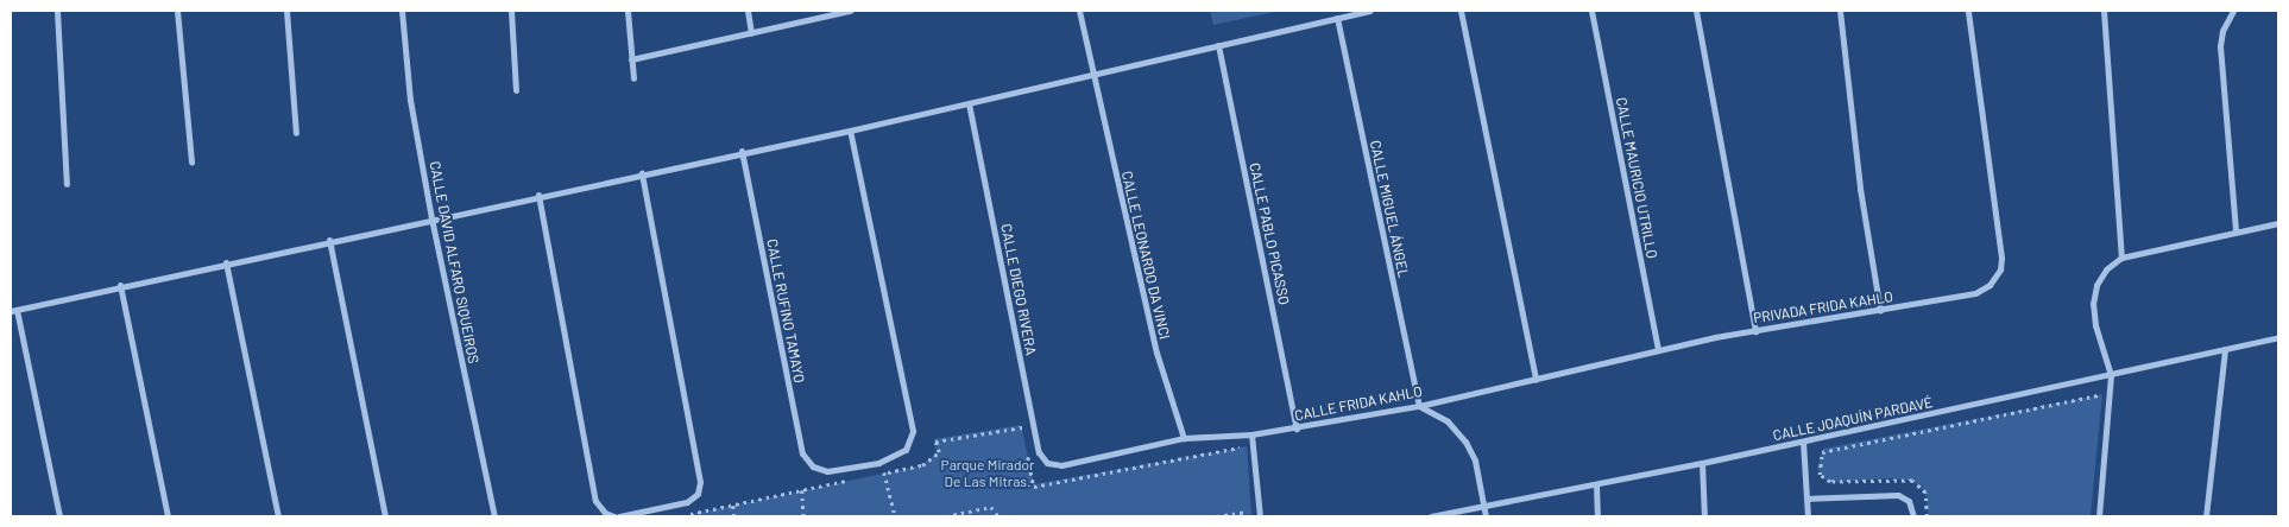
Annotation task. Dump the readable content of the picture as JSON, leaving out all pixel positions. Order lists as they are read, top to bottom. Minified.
{"streets":{"street":["CALLE MAURICIO UTRILLO","CALLE MIGUEL ÁNGEL","CALLE PABLO PICASSO","CALLE LEONARDO DA VINCI","CALLE DAVID ALFARO SIQUEIROS","CALLE DIEGO RIVERA","PRIVADA FRIDA KAHLO","CALLE RUFINO TAMAYO","CALLE FRIDA KAHLO","CALLE JOAQUÍN PARDAVÉ"]},"crossings":[["CALLE MAURICIO UTRILLO","PRIVADA FRIDA KAHLO"],["CALLE MAURICIO UTRILLO","CALLE FRIDA KAHLO"],["CALLE MIGUEL ÁNGEL","CALLE FRIDA KAHLO"],["CALLE PABLO PICASSO","CALLE FRIDA KAHLO"],["CALLE LEONARDO DA VINCI","CALLE FRIDA KAHLO"],["CALLE DIEGO RIVERA","CALLE FRIDA KAHLO"],["PRIVADA FRIDA KAHLO","CALLE FRIDA KAHLO"]],"parks":["Parque Mirador De Las Mitras."]}
